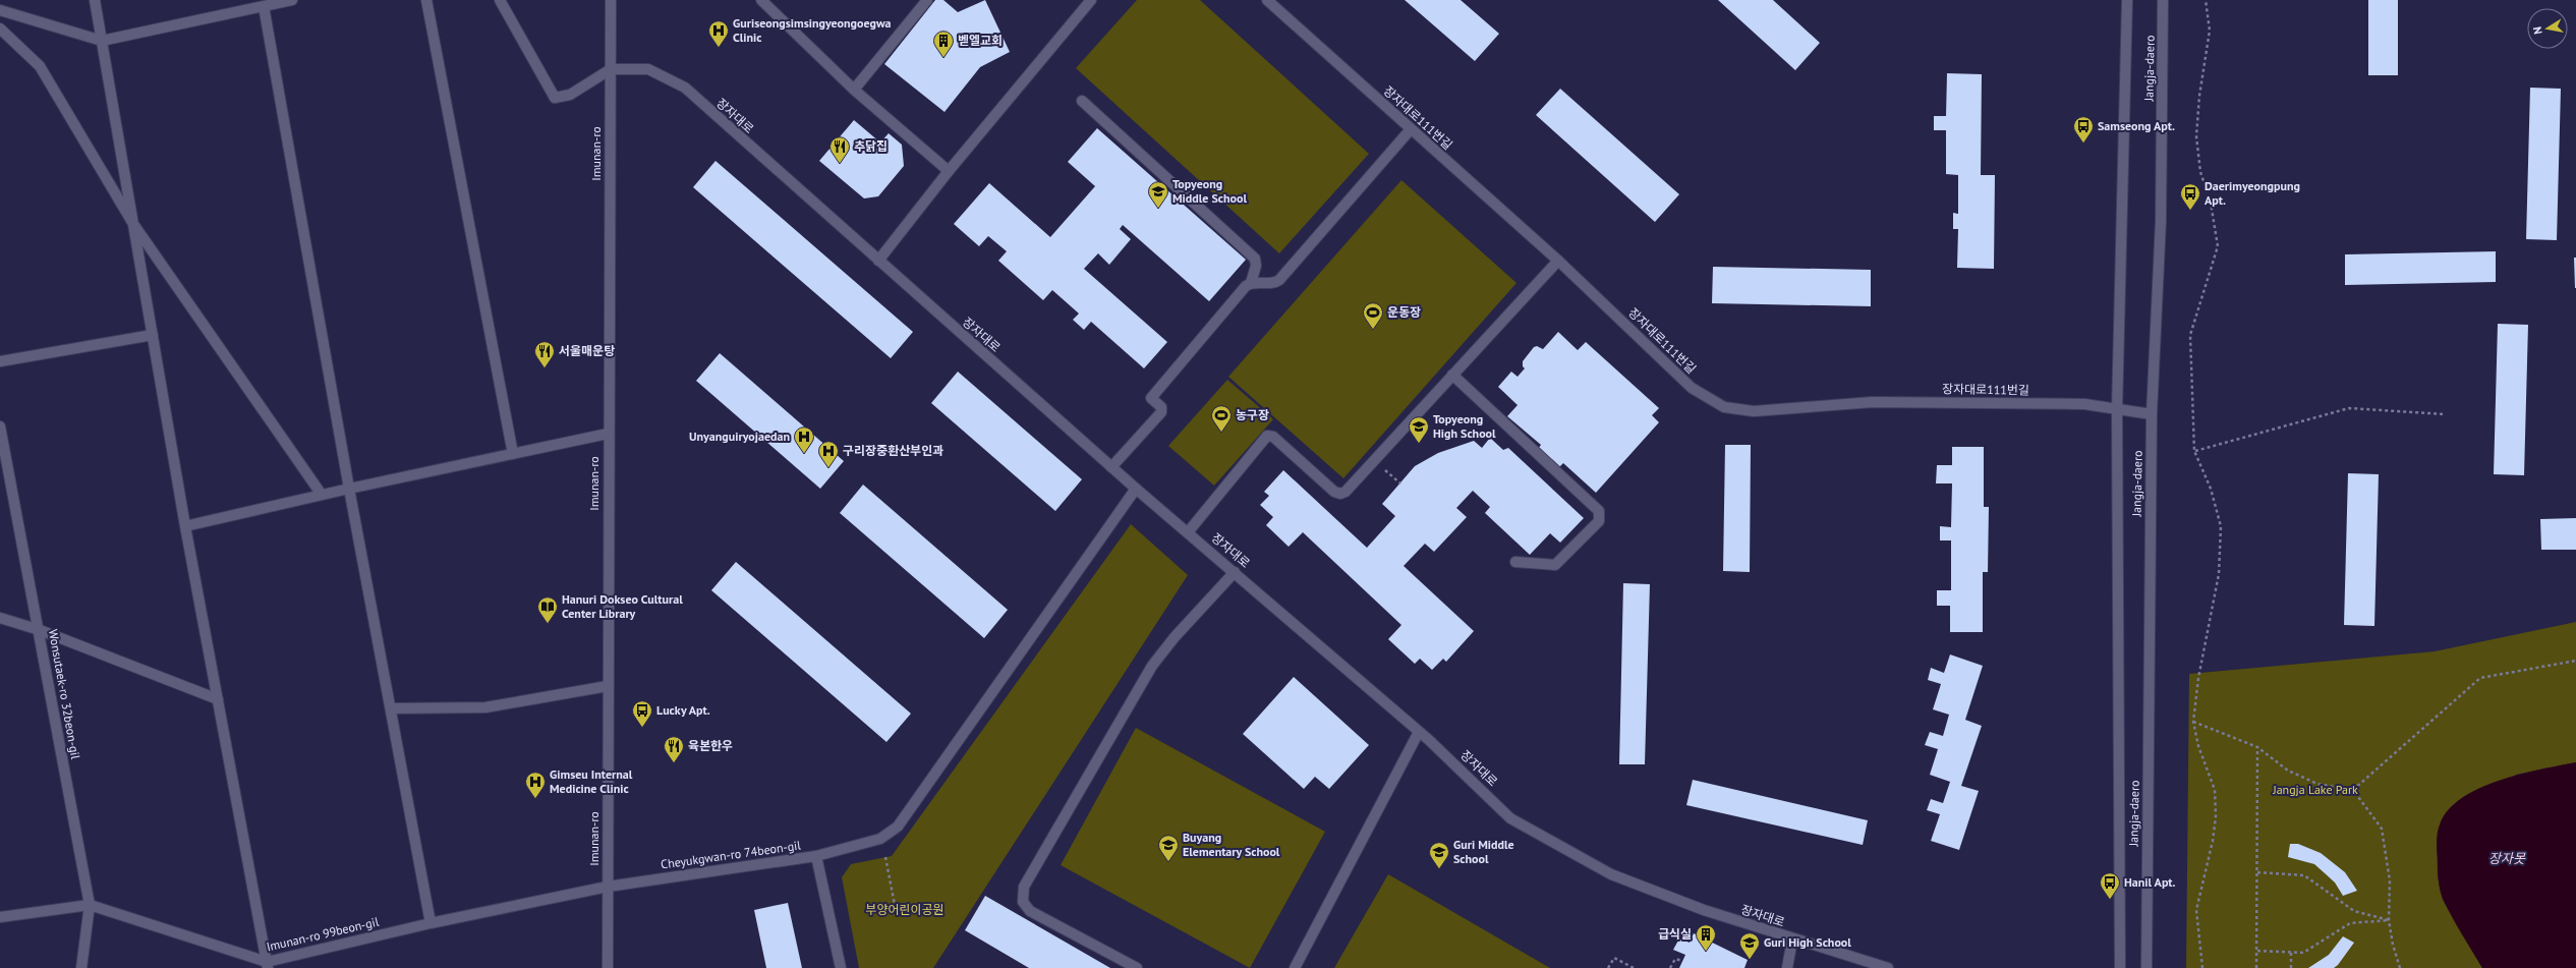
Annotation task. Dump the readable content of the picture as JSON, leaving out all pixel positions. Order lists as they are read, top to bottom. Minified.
{"streets":{"street":["Jangja-daero","장자대로","장자대로111번길","Imunan-ro","Wonsutaek-ro 32beon-gil","Cheyukgwan-ro 74beon-gil","Imunan-ro 99beon-gil"]},"crossings":[["Jangja-daero","장자대로111번길"],["장자대로","Imunan-ro"],["Imunan-ro","Cheyukgwan-ro 74beon-gil"],["Imunan-ro","Imunan-ro 99beon-gil"],["Wonsutaek-ro 32beon-gil","Imunan-ro 99beon-gil"],["Cheyukgwan-ro 74beon-gil","Imunan-ro 99beon-gil"]],"water":["장자못"],"parks":["Jangja Lake Park","부양어린이공원"],"places":{"hospital":["Guriseongsimsingyeongoegwa Clinic","Unyanguiryojaedan","구리장중환산부인과","Gimseu Internal Medicine Clinic"],"building":["벧엘교회","급식실"],"bus stop":["Samseong Apt.","Daerimyeongpung Apt.","Lucky Apt.","Hanil Apt."],"restaurant":["추닭집","서울매운탕","육본한우"],"school or university":["Topyeong Middle School","Topyeong High School","Buyang Elementary School","Guri Middle School","Guri High School"],"sports":["운동장","농구장"],"library":["Hanuri Dokseo Cultural Center Library"]},"north":"left"}
